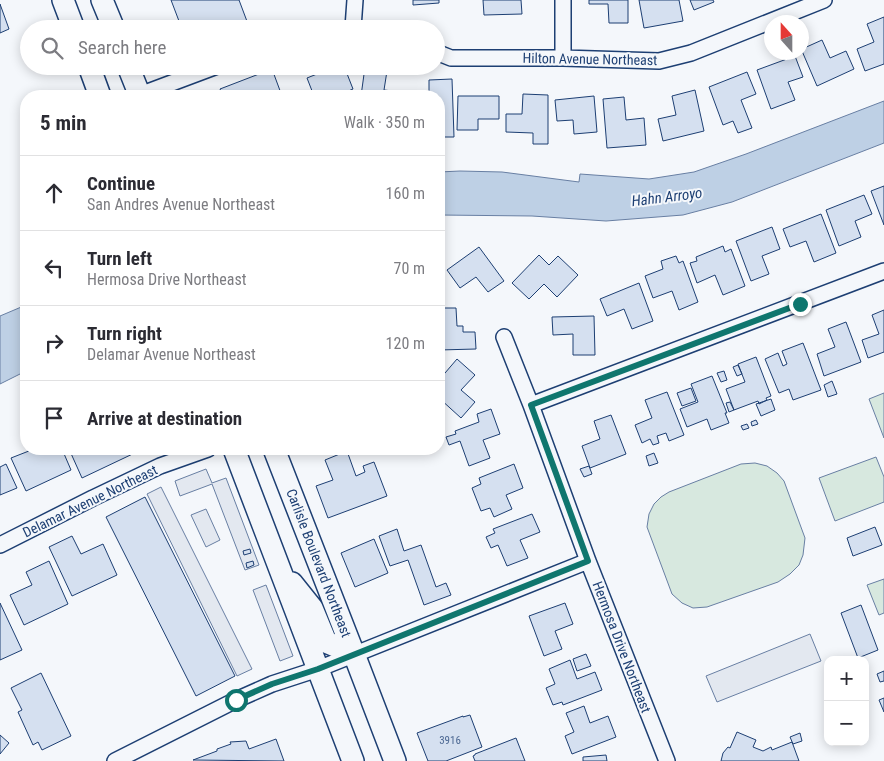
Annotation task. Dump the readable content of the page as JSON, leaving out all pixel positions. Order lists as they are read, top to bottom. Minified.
{"streets":{"main road":["Carlisle Boulevard Northeast"],"street":["Hilton Avenue Northeast","Delamar Avenue Northeast","Hermosa Drive Northeast"]},"water":["Hahn Arroyo"],"house_numbers":["3916"],"north":"top","page":{"search":"Search here","heading":["5 min","Walk · 350 m"],"list":[["Continue","San Andres Avenue Northeast","160 m"],["Turn left","Hermosa Drive Northeast","70 m"],["Turn right","Delamar Avenue Northeast","120 m"],"Arrive at destination"],"map_buttons":["+","−"]}}
